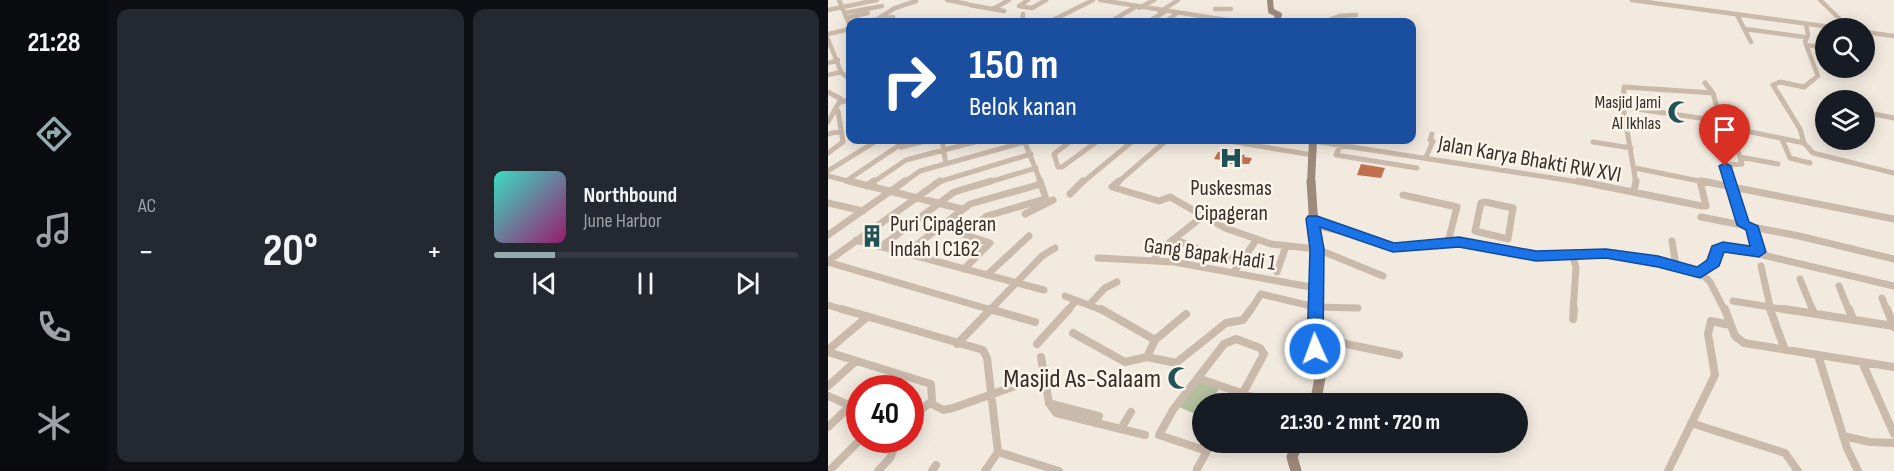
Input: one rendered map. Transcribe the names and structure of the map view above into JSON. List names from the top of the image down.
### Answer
{
  "streets": {
    "street": ["Jalan Karya Bhakti RW XVI", "Gang Bapak Hadi 1"]
  },
  "places": {
    "mosque": ["Masjid Jami Al Ikhlas", "Masjid As-Salaam"],
    "hospital": ["Puskesmas Cipageran"],
    "building": ["Puri Cipageran Indah I C162"]
  },
  "page": {
    "tabs": "21:28",
    "tile": "AC",
    "turn": ["150 m", "Belok kanan"],
    "song": ["Northbound", "June Harbor"],
    "heat": ["−", "20°", "+"],
    "limit": "40",
    "trip": "21:30 · 2 mnt · 720 m"
  }
}
